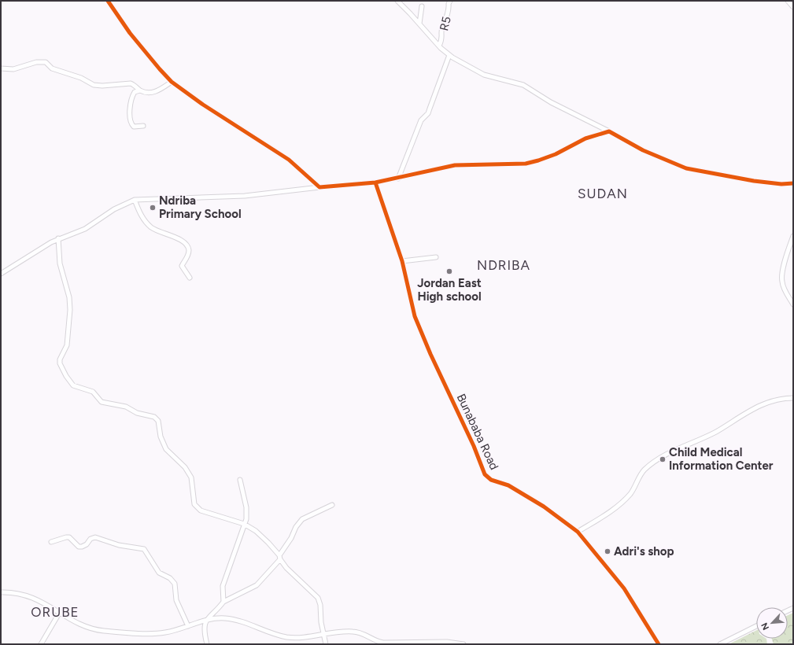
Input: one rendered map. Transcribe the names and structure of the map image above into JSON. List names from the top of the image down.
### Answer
{
  "streets": {
    "street": ["R5", "Bunababa Road"]
  },
  "districts": ["SUDAN", "NDRIBA", "ORUBE"],
  "places": [
    "Ndriba Primary School",
    "Jordan East High school",
    "Child Medical Information Center",
    "Adri's shop"
  ],
  "north": "bottom left"
}
